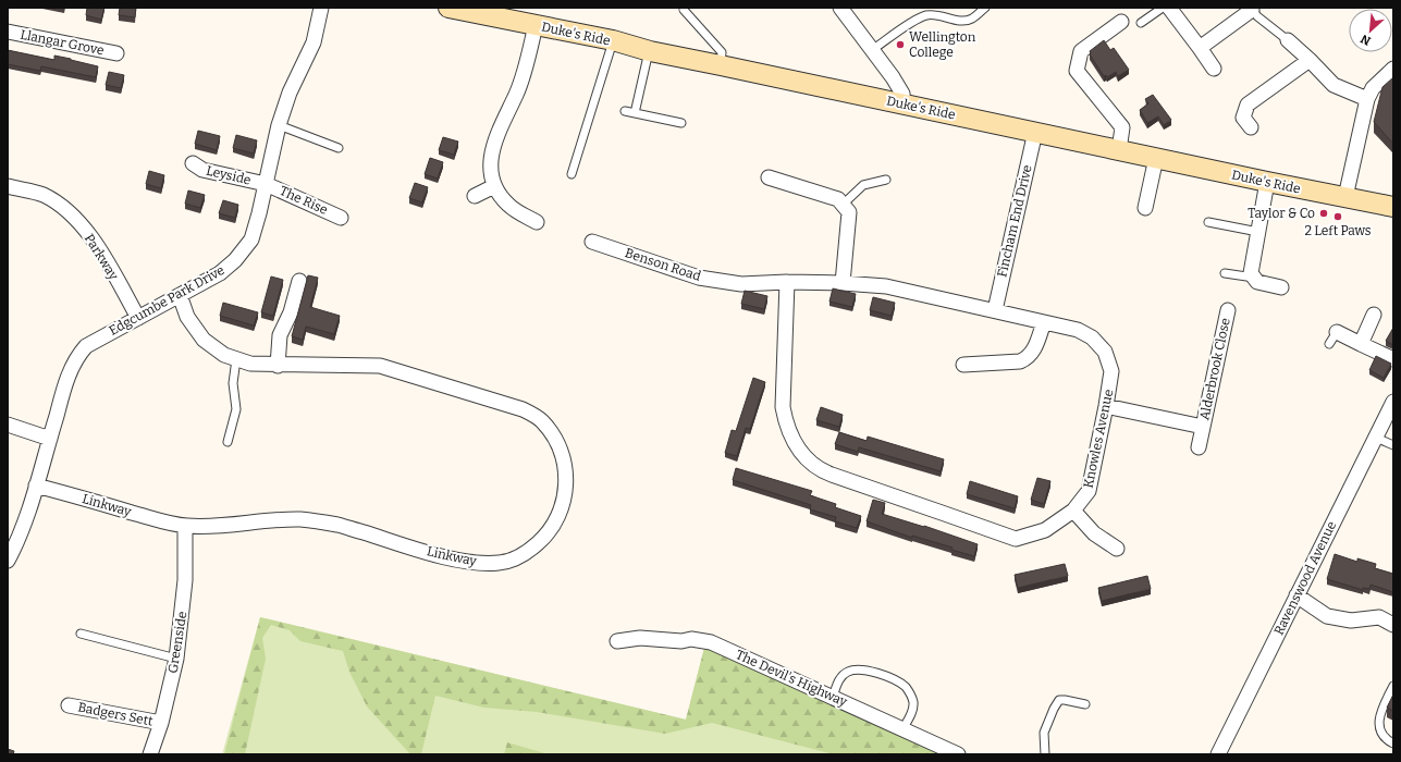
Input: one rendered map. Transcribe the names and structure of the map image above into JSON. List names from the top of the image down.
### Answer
{
  "streets": {
    "main road": ["Duke's Ride"],
    "street": [
      "Llangar Grove",
      "Leyside",
      "The Rise",
      "Fincham End Drive",
      "Parkway",
      "Benson Road",
      "Edgcumbe Park Drive",
      "Alderbrook Close",
      "Knowles Avenue",
      "Linkway",
      "Ravenswood Avenue",
      "Greenside",
      "The Devil's Highway",
      "Badgers Sett"
    ]
  },
  "crossings": [
    ["Duke's Ride", "Fincham End Drive"],
    ["Leyside", "The Rise"],
    ["Leyside", "Edgcumbe Park Drive"],
    ["The Rise", "Edgcumbe Park Drive"],
    ["Fincham End Drive", "Knowles Avenue"],
    ["Parkway", "Edgcumbe Park Drive"],
    ["Benson Road", "Knowles Avenue"],
    ["Edgcumbe Park Drive", "Linkway"],
    ["Alderbrook Close", "Knowles Avenue"],
    ["Linkway", "Greenside"],
    ["Greenside", "Badgers Sett"]
  ],
  "places": ["Wellington College", "Taylor & Co", "2 Left Paws"],
  "north": "bottom left"
}
